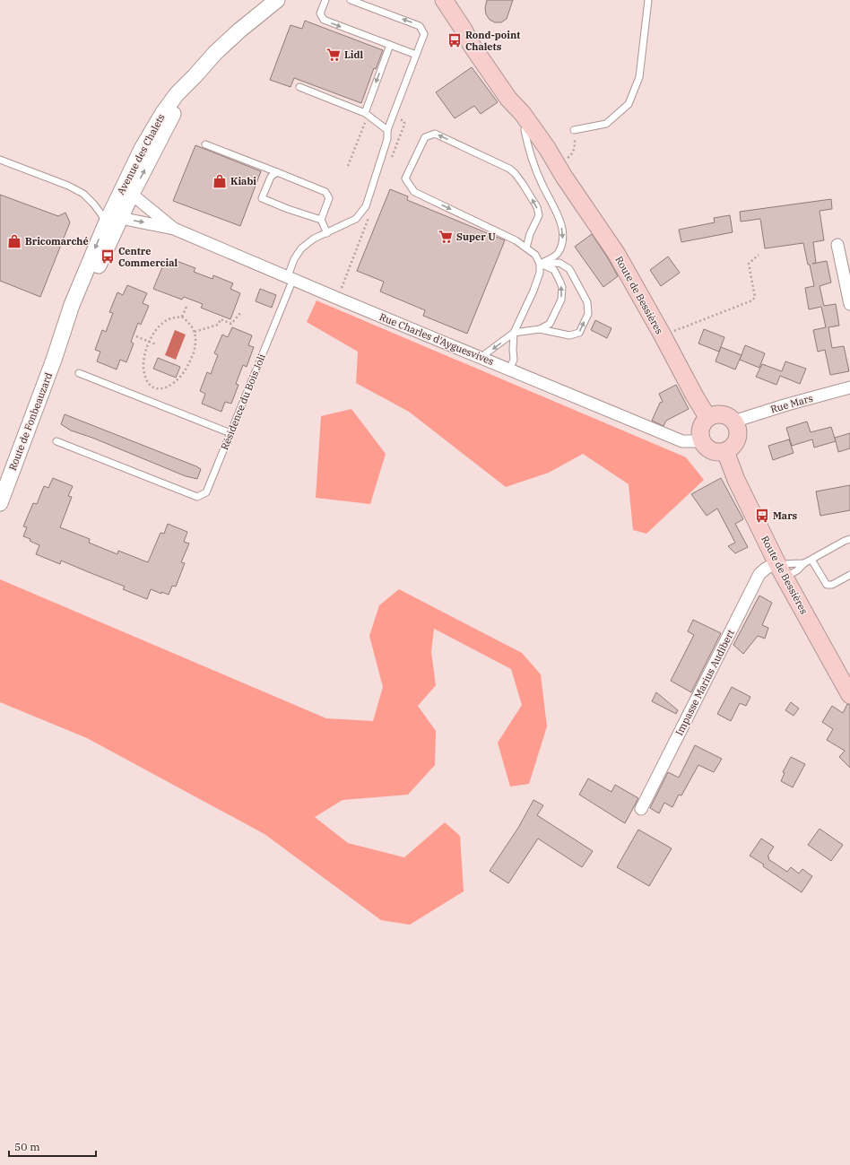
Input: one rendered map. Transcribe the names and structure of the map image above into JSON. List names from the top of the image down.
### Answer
{
  "streets": {
    "main road": ["Route de Bessières"],
    "street": [
      "Avenue des Chalets",
      "Rue Charles d'Ayguesvives",
      "Rue Mars",
      "Route de Fonbeauzard",
      "Impasse Marius Audibert"
    ],
    "lane": ["Résidence du Bois Joli"]
  },
  "crossings": [
    ["Avenue des Chalets", "Rue Charles d'Ayguesvives"],
    ["Avenue des Chalets", "Route de Fonbeauzard"],
    ["Route de Bessières", "Rue Charles d'Ayguesvives"],
    ["Route de Bessières", "Rue Mars"],
    ["Route de Bessières", "Impasse Marius Audibert"],
    ["Rue Charles d'Ayguesvives", "Résidence du Bois Joli"],
    ["Rue Charles d'Ayguesvives", "Rue Mars"],
    ["Rue Charles d'Ayguesvives", "Route de Fonbeauzard"]
  ],
  "places": {
    "bus stop": ["Rond-point Chalets", "Centre Commercial", "Mars"],
    "supermarket": ["Lidl", "Super U"],
    "shop": ["Kiabi", "Bricomarché"]
  },
  "scale_bar": "50 m"
}
